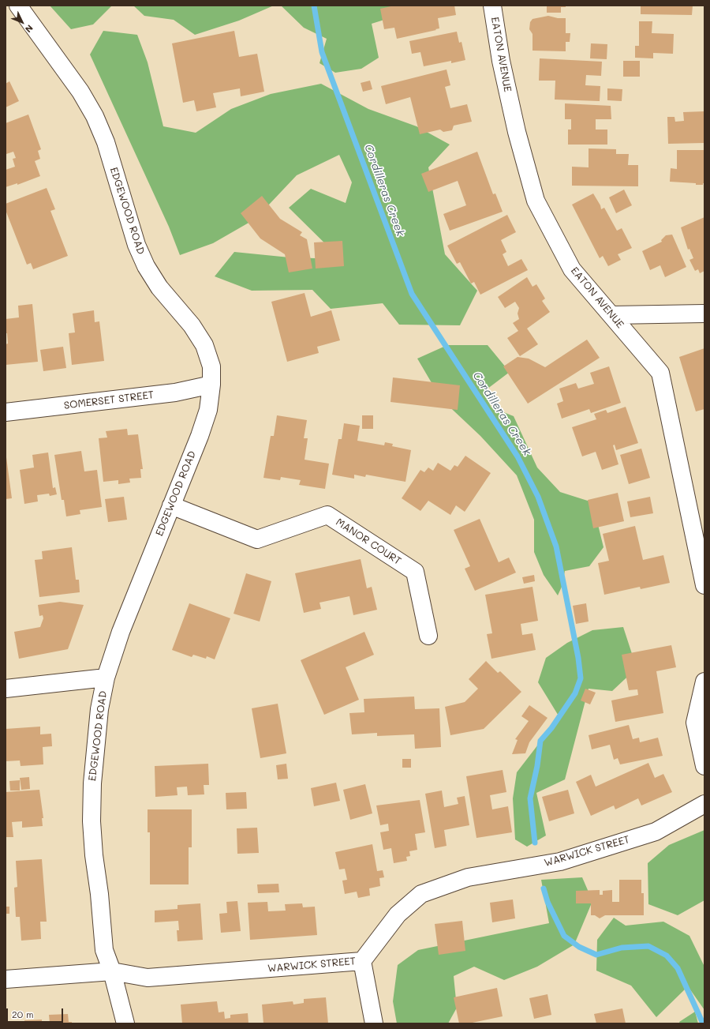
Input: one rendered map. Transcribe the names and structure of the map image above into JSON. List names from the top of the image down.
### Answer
{
  "streets": {
    "street": [
      "EATON AVENUE",
      "EDGEWOOD ROAD",
      "SOMERSET STREET",
      "MANOR COURT",
      "WARWICK STREET"
    ]
  },
  "crossings": [
    ["EDGEWOOD ROAD", "SOMERSET STREET"],
    ["EDGEWOOD ROAD", "MANOR COURT"],
    ["EDGEWOOD ROAD", "WARWICK STREET"]
  ],
  "water": ["Cordilleras Creek"],
  "scale_bar": "20 m",
  "north": "bottom right"
}
